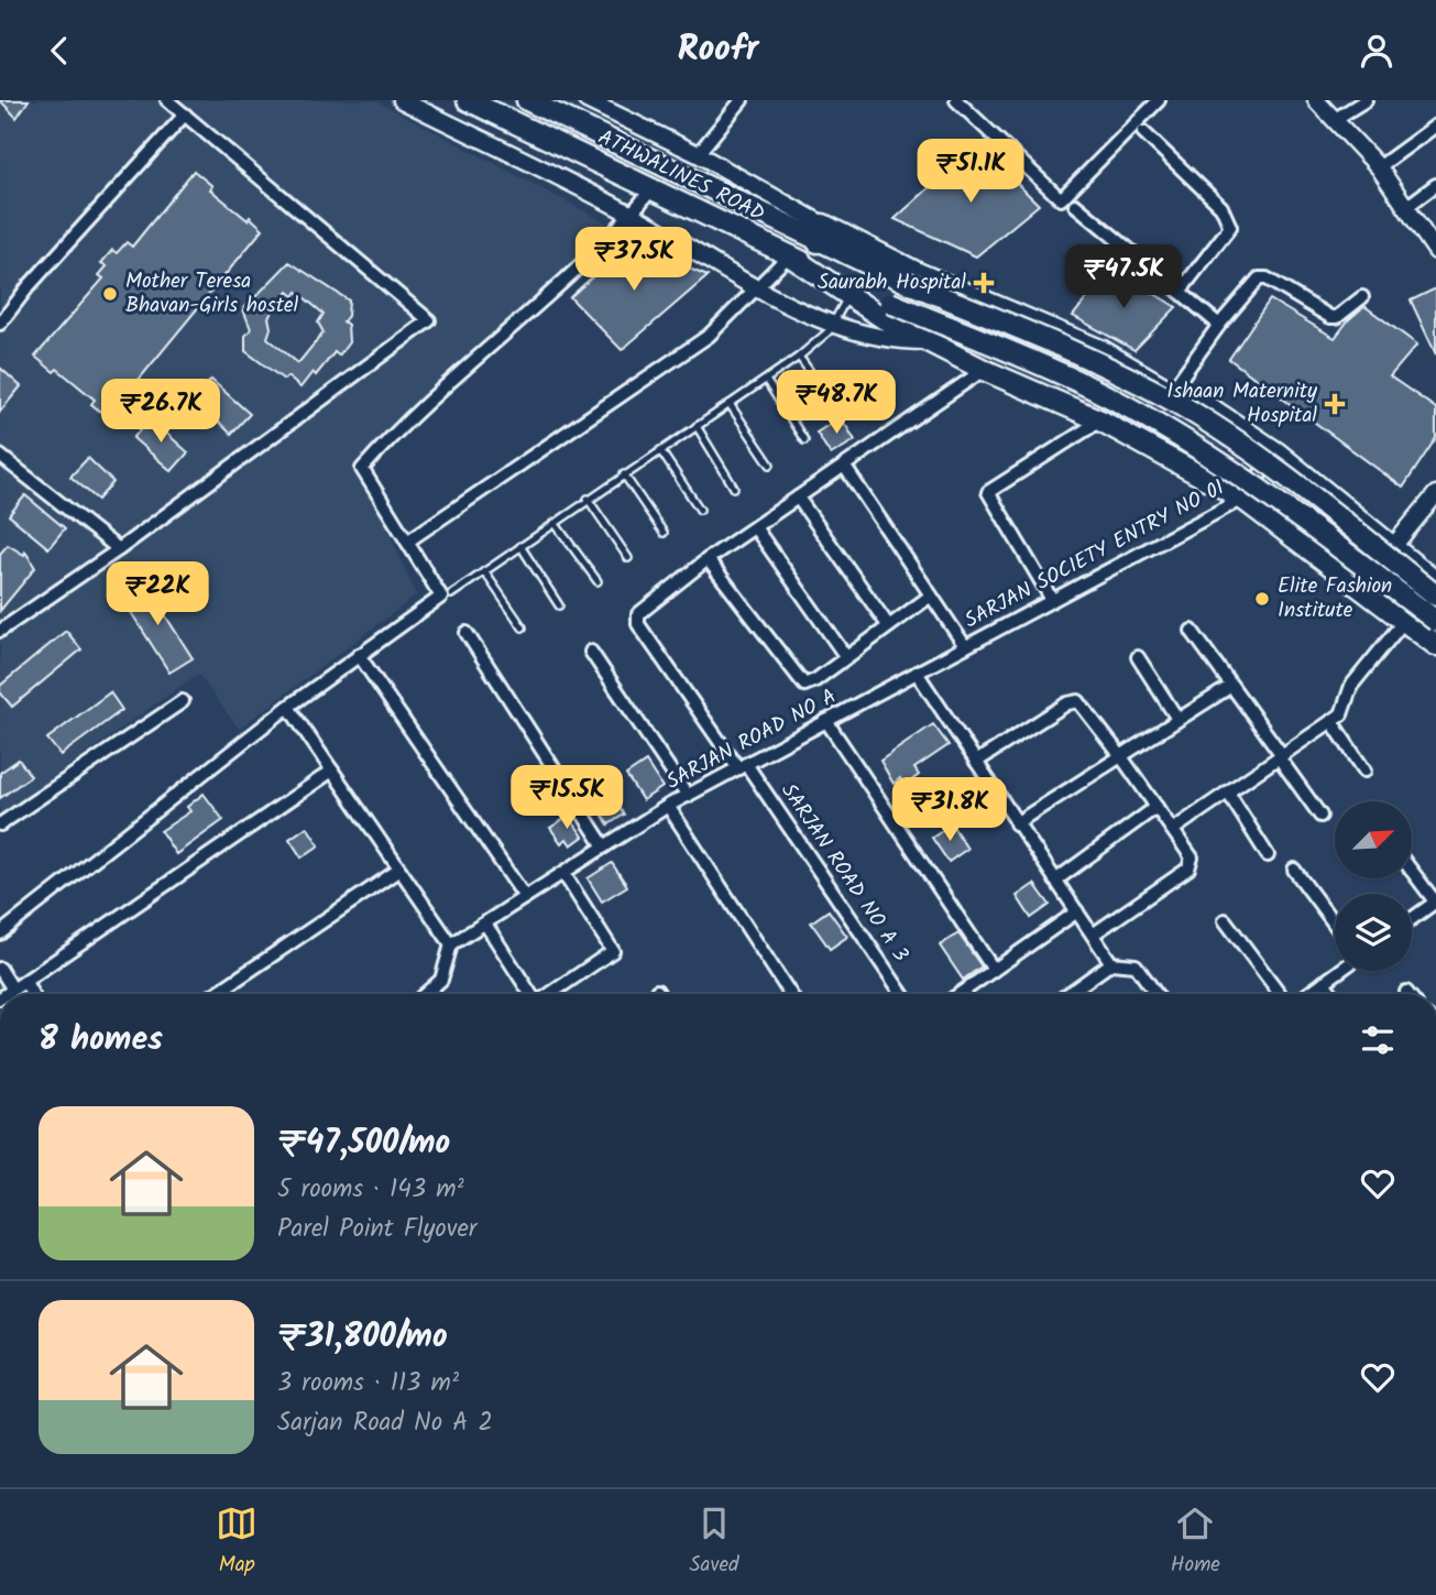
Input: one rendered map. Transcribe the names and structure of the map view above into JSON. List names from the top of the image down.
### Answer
{
  "streets": {
    "main road": ["ATHWALINES ROAD"],
    "street": ["SARJAN SOCIETY ENTRY NO 01", "SARJAN ROAD NO A", "SARJAN ROAD NO A 3"]
  },
  "crossings": [
    ["SARJAN SOCIETY ENTRY NO 01", "SARJAN ROAD NO A"],
    ["SARJAN ROAD NO A", "SARJAN ROAD NO A 3"]
  ],
  "places": {
    "health": ["Saurabh Hospital", "Ishaan Maternity Hospital"],
    "other": ["Mother Teresa Bhavan-Girls hostel", "Elite Fashion Institute"]
  },
  "north": "top right",
  "page": {
    "header": "Roofr",
    "price": [
      "₹51.1K",
      "₹37.5K",
      "₹47.5K",
      "₹48.7K",
      "₹26.7K",
      "₹22K",
      "₹15.5K",
      "₹31.8K"
    ],
    "heading": "8 homes",
    "list": [
      {
        "name": "₹47,500/mo",
        "note": "5 rooms · 143 m² · Parel Point Flyover"
      },
      {
        "name": "₹31,800/mo",
        "note": "3 rooms · 113 m² · Sarjan Road No A 2"
      }
    ],
    "tabs": ["Map", "Saved", "Home"]
  }
}
